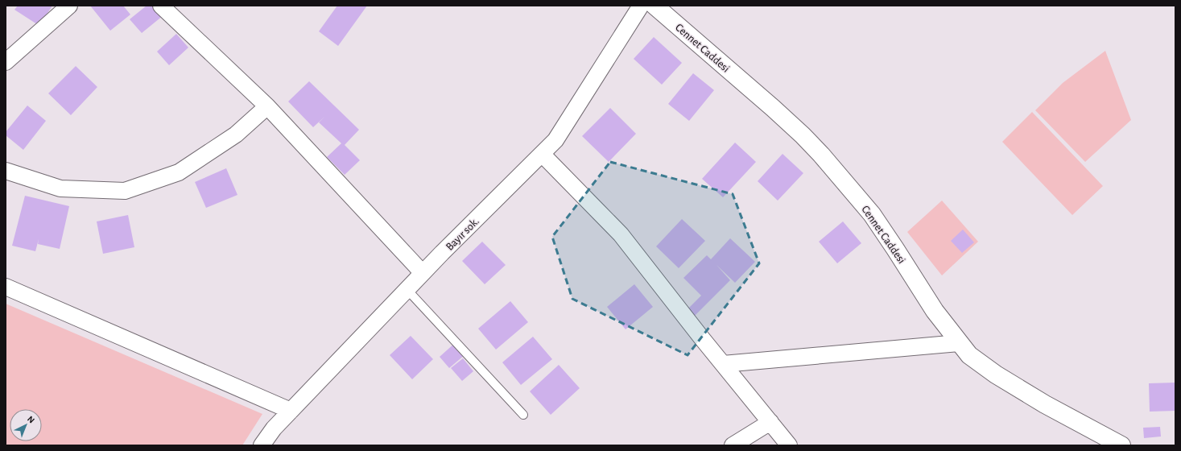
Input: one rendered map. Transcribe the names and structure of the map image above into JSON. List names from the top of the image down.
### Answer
{
  "streets": {
    "street": ["Cennet Caddesi", "Bayır sok."]
  },
  "north": "top right"
}
